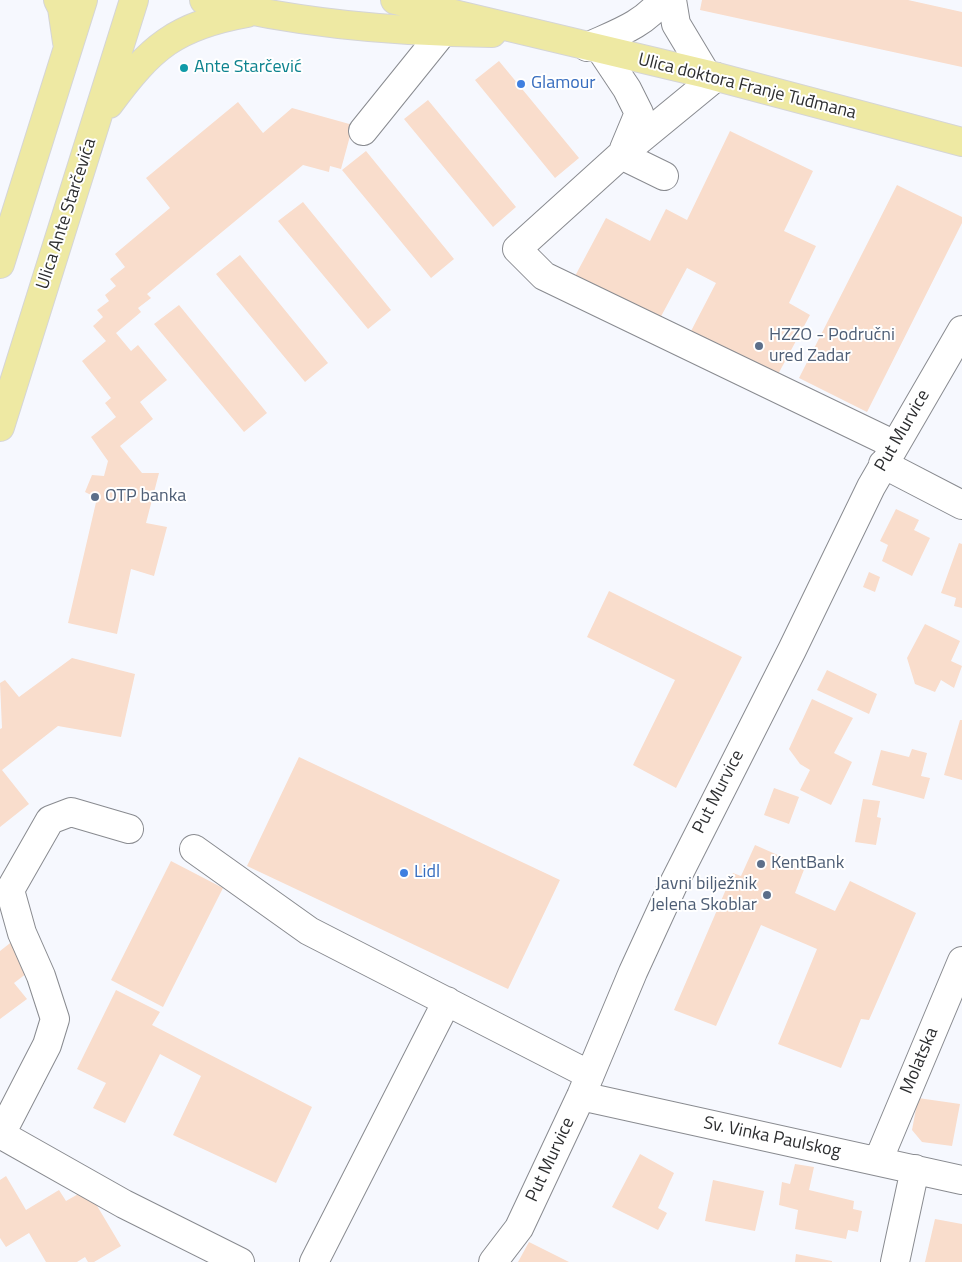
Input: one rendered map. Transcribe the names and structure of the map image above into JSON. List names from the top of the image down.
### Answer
{
  "streets": {
    "main road": ["Ulica doktora Franje Tuđmana", "Ulica Ante Starčevića"],
    "street": ["Put Murvice", "Molatska", "Sv. Vinka Paulskog"]
  },
  "crossings": [
    ["Put Murvice", "Sv. Vinka Paulskog"],
    ["Molatska", "Sv. Vinka Paulskog"]
  ],
  "places": [
    "Ante Starčević",
    "Glamour",
    "HZZO - Područni ured Zadar",
    "OTP banka",
    "KentBank",
    "Lidl",
    "Javni bilježnik Jelena Skoblar"
  ]
}
